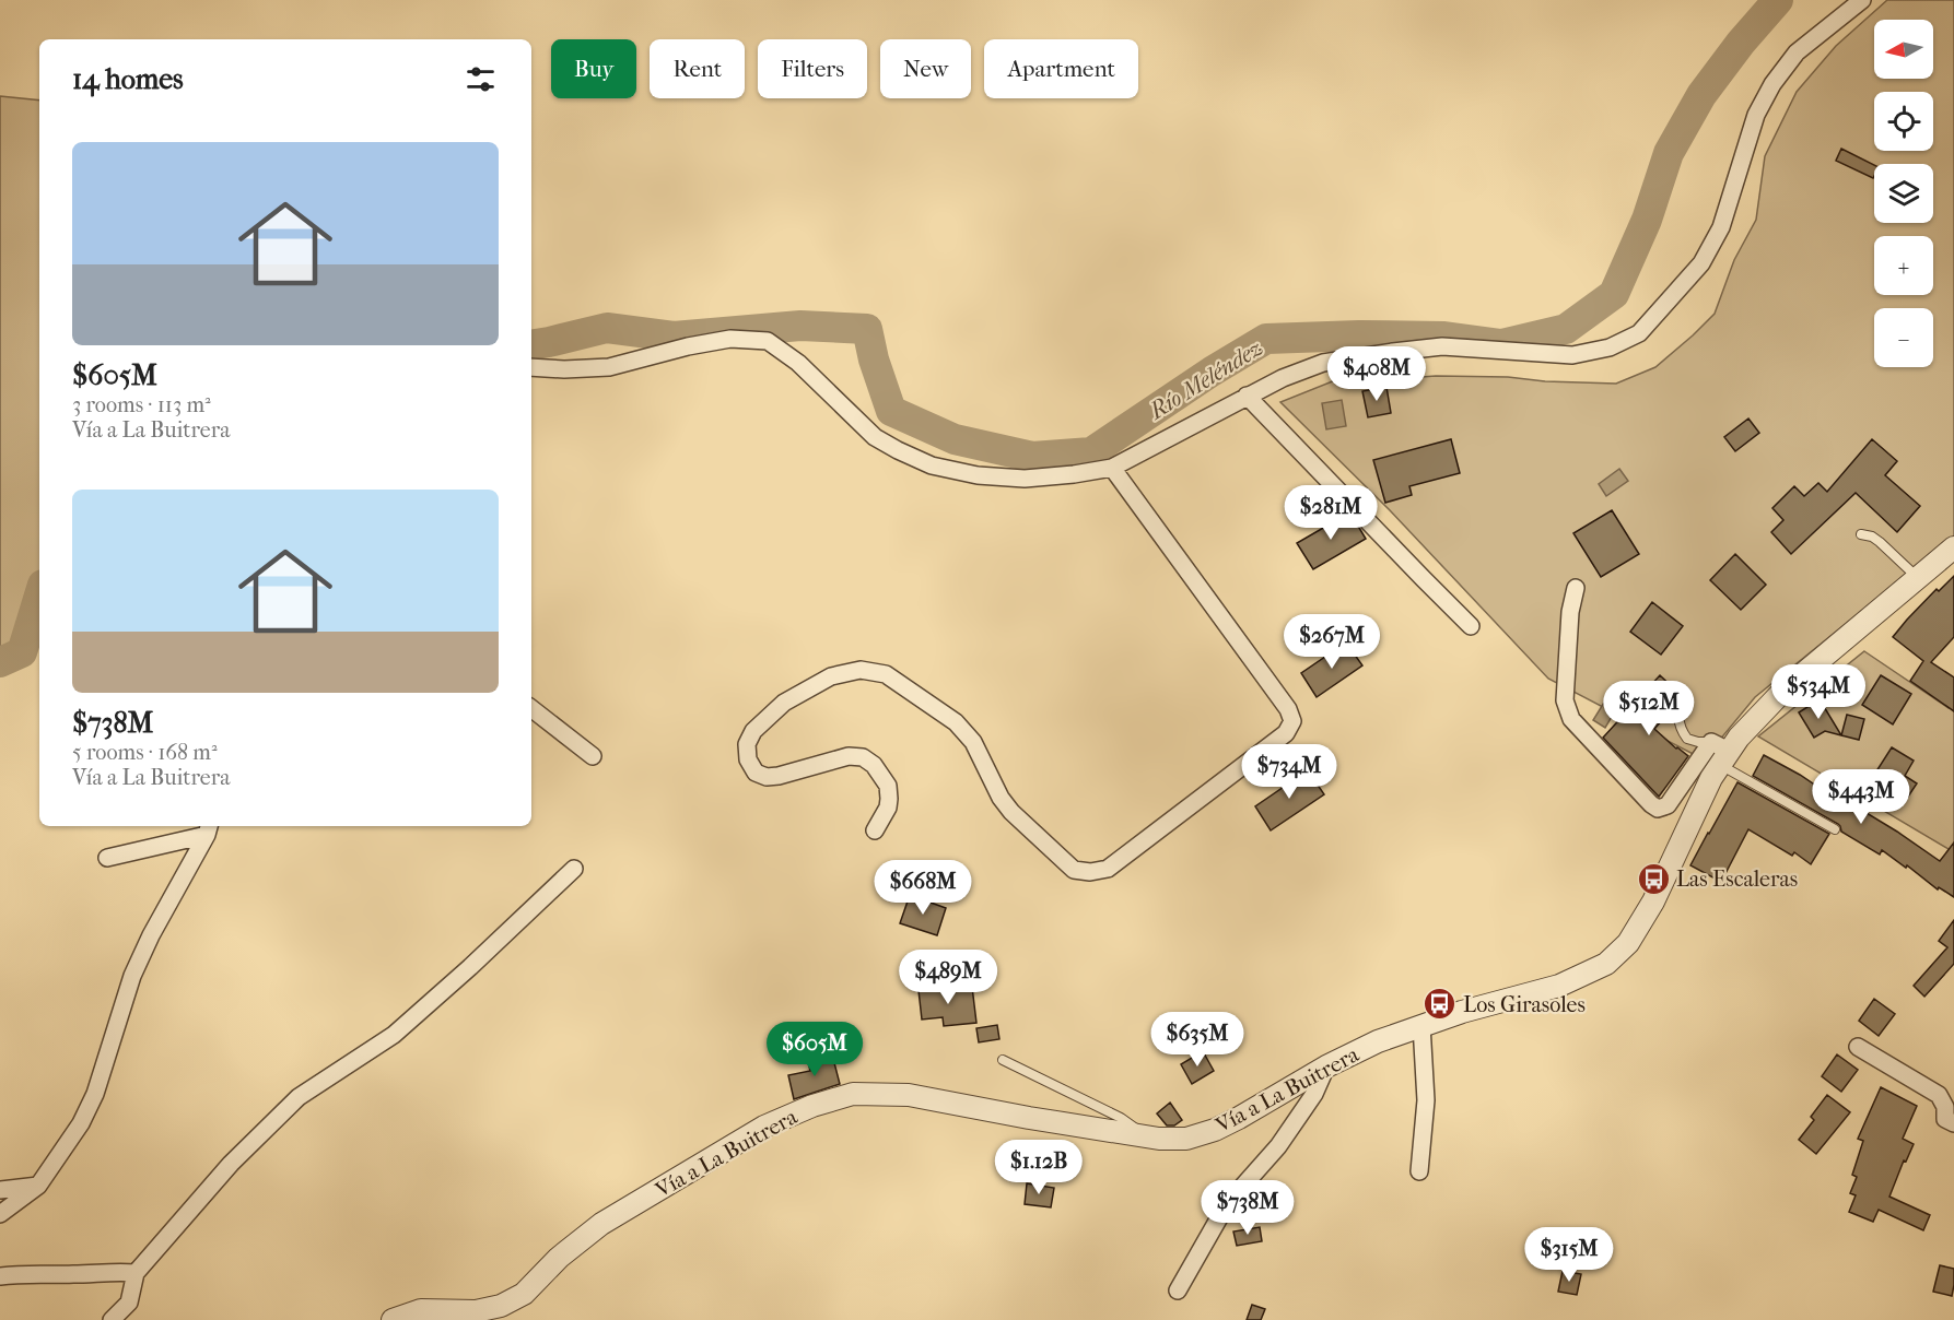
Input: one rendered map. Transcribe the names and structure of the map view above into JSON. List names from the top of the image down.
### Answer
{
  "streets": {
    "street": ["Vía a La Buitrera"]
  },
  "water": ["Río Meléndez"],
  "places": {
    "bus stop": ["Las Escaleras", "Los Girasoles"]
  },
  "north": "left",
  "page": {
    "map_buttons": ["+", "−"],
    "chip": [
      "Buy",
      "Rent",
      "Filters",
      "New",
      "Apartment"
    ],
    "heading": "14 homes",
    "list": [
      {
        "name": "$605M",
        "note": "3 rooms · 113 m² · Vía a La Buitrera"
      },
      {
        "name": "$738M",
        "note": "5 rooms · 168 m² · Vía a La Buitrera"
      }
    ],
    "price": [
      "$408M",
      "$281M",
      "$267M",
      "$534M",
      "$512M",
      "$734M",
      "$443M",
      "$668M",
      "$489M",
      "$635M",
      "$605M",
      "$1.12B",
      "$738M",
      "$315M"
    ]
  }
}
